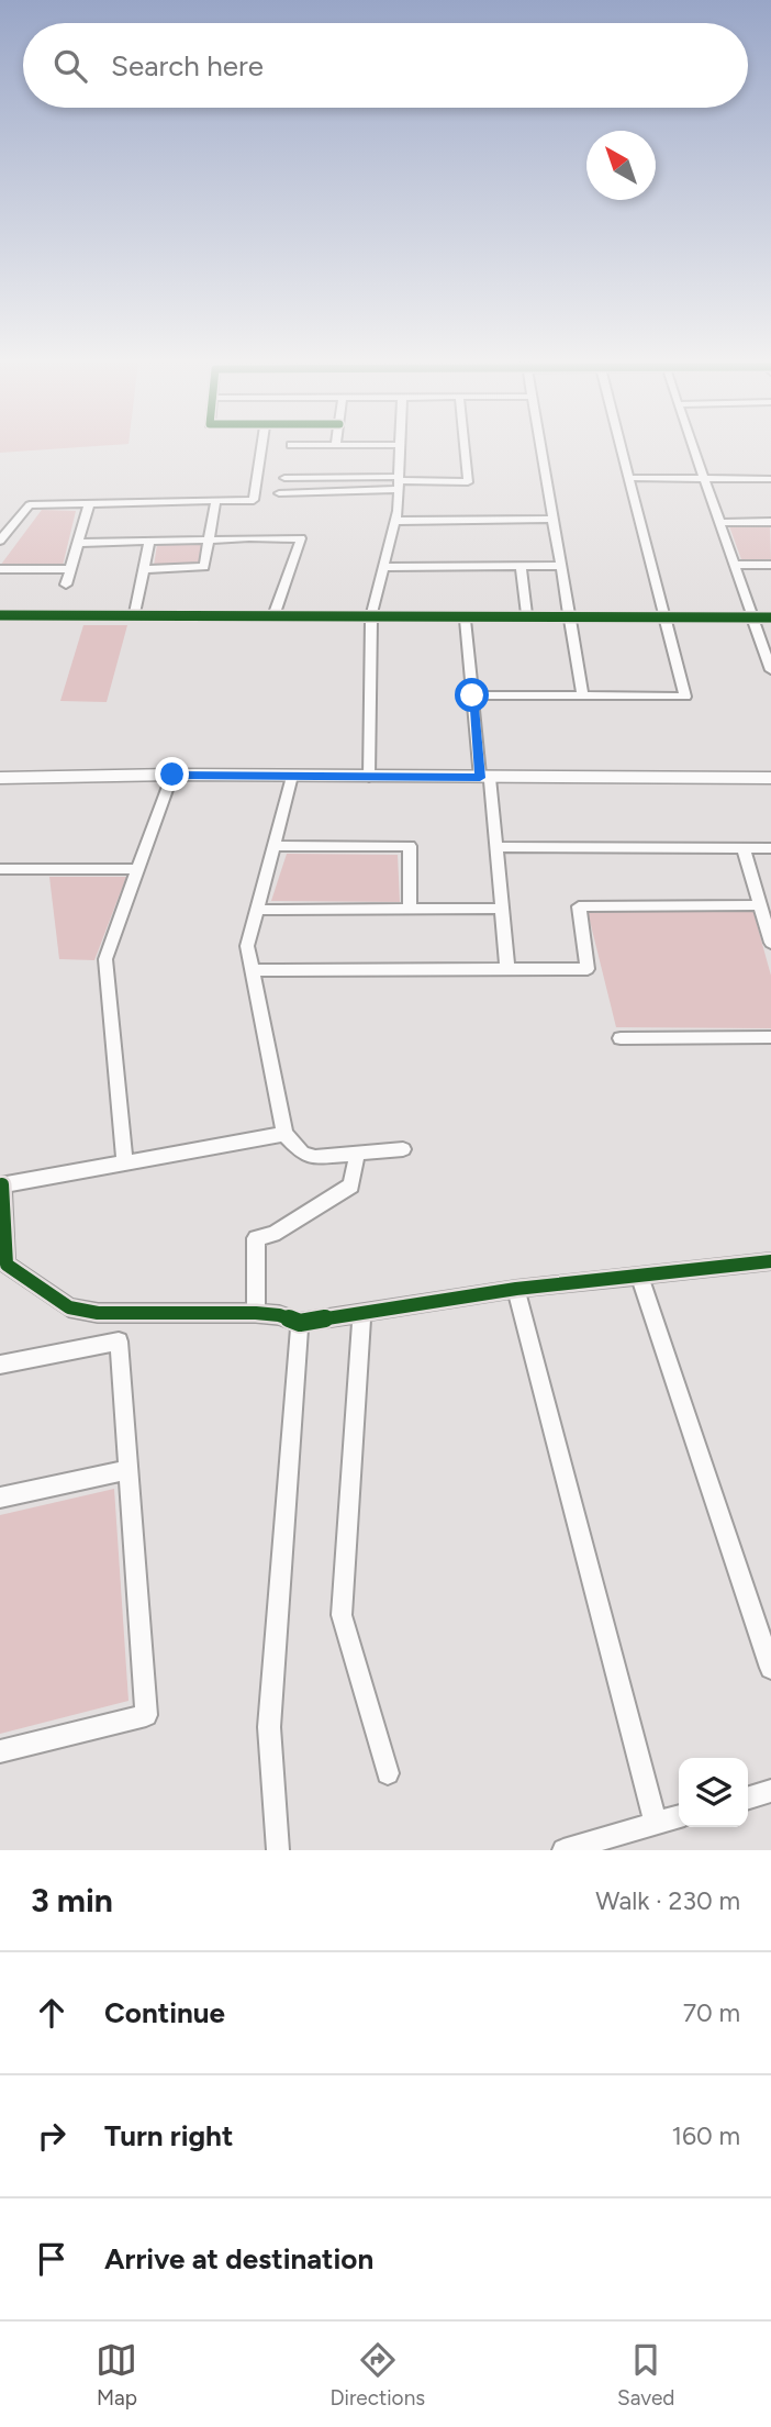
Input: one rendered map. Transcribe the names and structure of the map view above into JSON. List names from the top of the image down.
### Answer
{
  "north": "top left",
  "page": {
    "search": "Search here",
    "heading": ["3 min", "Walk · 230 m"],
    "list": [
      ["Continue", "70 m"],
      ["Turn right", "160 m"],
      "Arrive at destination"
    ],
    "nav": ["Map", "Directions", "Saved"]
  }
}
